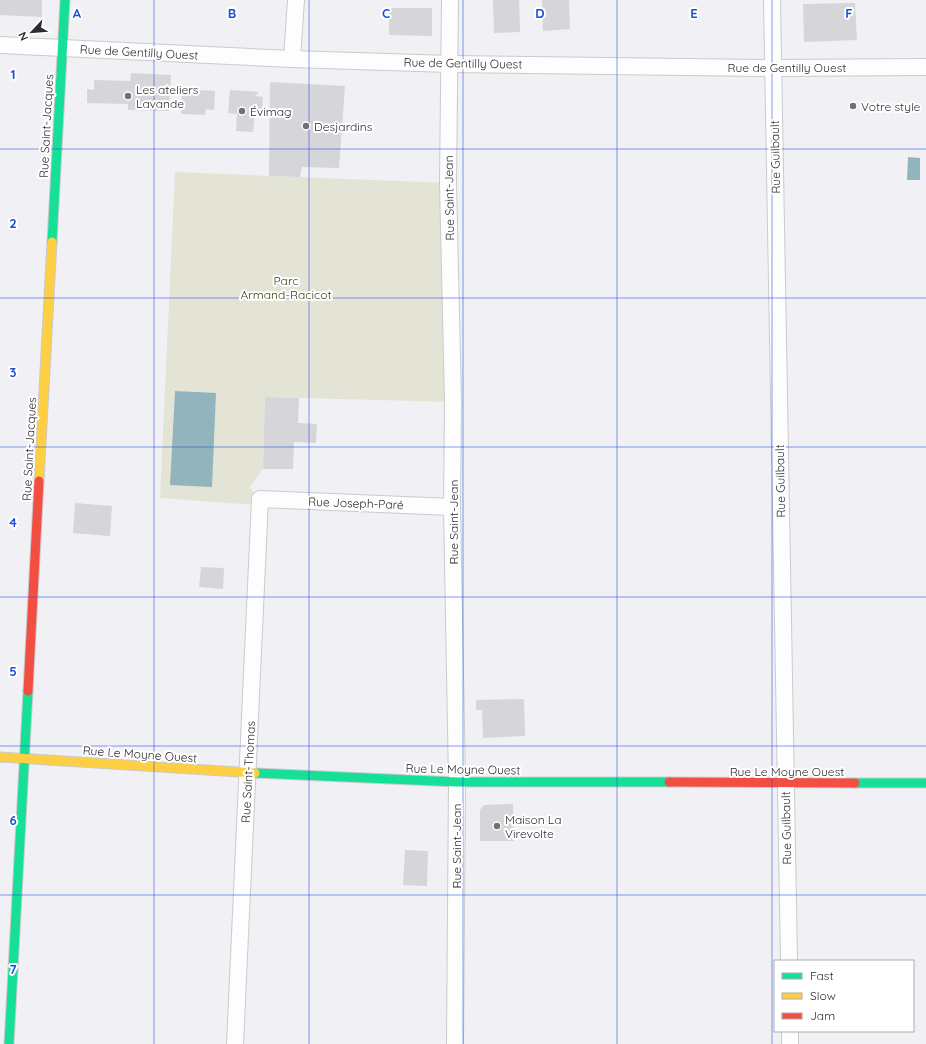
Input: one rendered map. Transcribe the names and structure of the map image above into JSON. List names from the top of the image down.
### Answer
{
  "streets": {
    "street": [
      "Rue de Gentilly Ouest",
      "Rue Saint-Jacques",
      "Rue Guilbault",
      "Rue Saint-Jean",
      "Rue Joseph-Paré",
      "Rue Le Moyne Ouest",
      "Rue Saint-Thomas"
    ]
  },
  "crossings": [
    ["Rue de Gentilly Ouest", "Rue Saint-Jacques"],
    ["Rue de Gentilly Ouest", "Rue Guilbault"],
    ["Rue de Gentilly Ouest", "Rue Saint-Jean"],
    ["Rue Saint-Jacques", "Rue Le Moyne Ouest"],
    ["Rue Guilbault", "Rue Le Moyne Ouest"],
    ["Rue Saint-Jean", "Rue Joseph-Paré"],
    ["Rue Saint-Jean", "Rue Le Moyne Ouest"],
    ["Rue Joseph-Paré", "Rue Saint-Thomas"],
    ["Rue Le Moyne Ouest", "Rue Saint-Thomas"]
  ],
  "parks": ["Parc Armand-Racicot"],
  "places": [
    "Les ateliers Lavande",
    "Votre style",
    "Évimag",
    "Desjardins",
    "Maison La Virevolte"
  ],
  "legend": ["Fast", "Slow", "Jam"],
  "north": "bottom left",
  "grid": {
    "columns": [
      "A",
      "B",
      "C",
      "D",
      "E",
      "F"
    ],
    "rows": [
      "1",
      "2",
      "3",
      "4",
      "5",
      "6",
      "7"
    ]
  }
}
